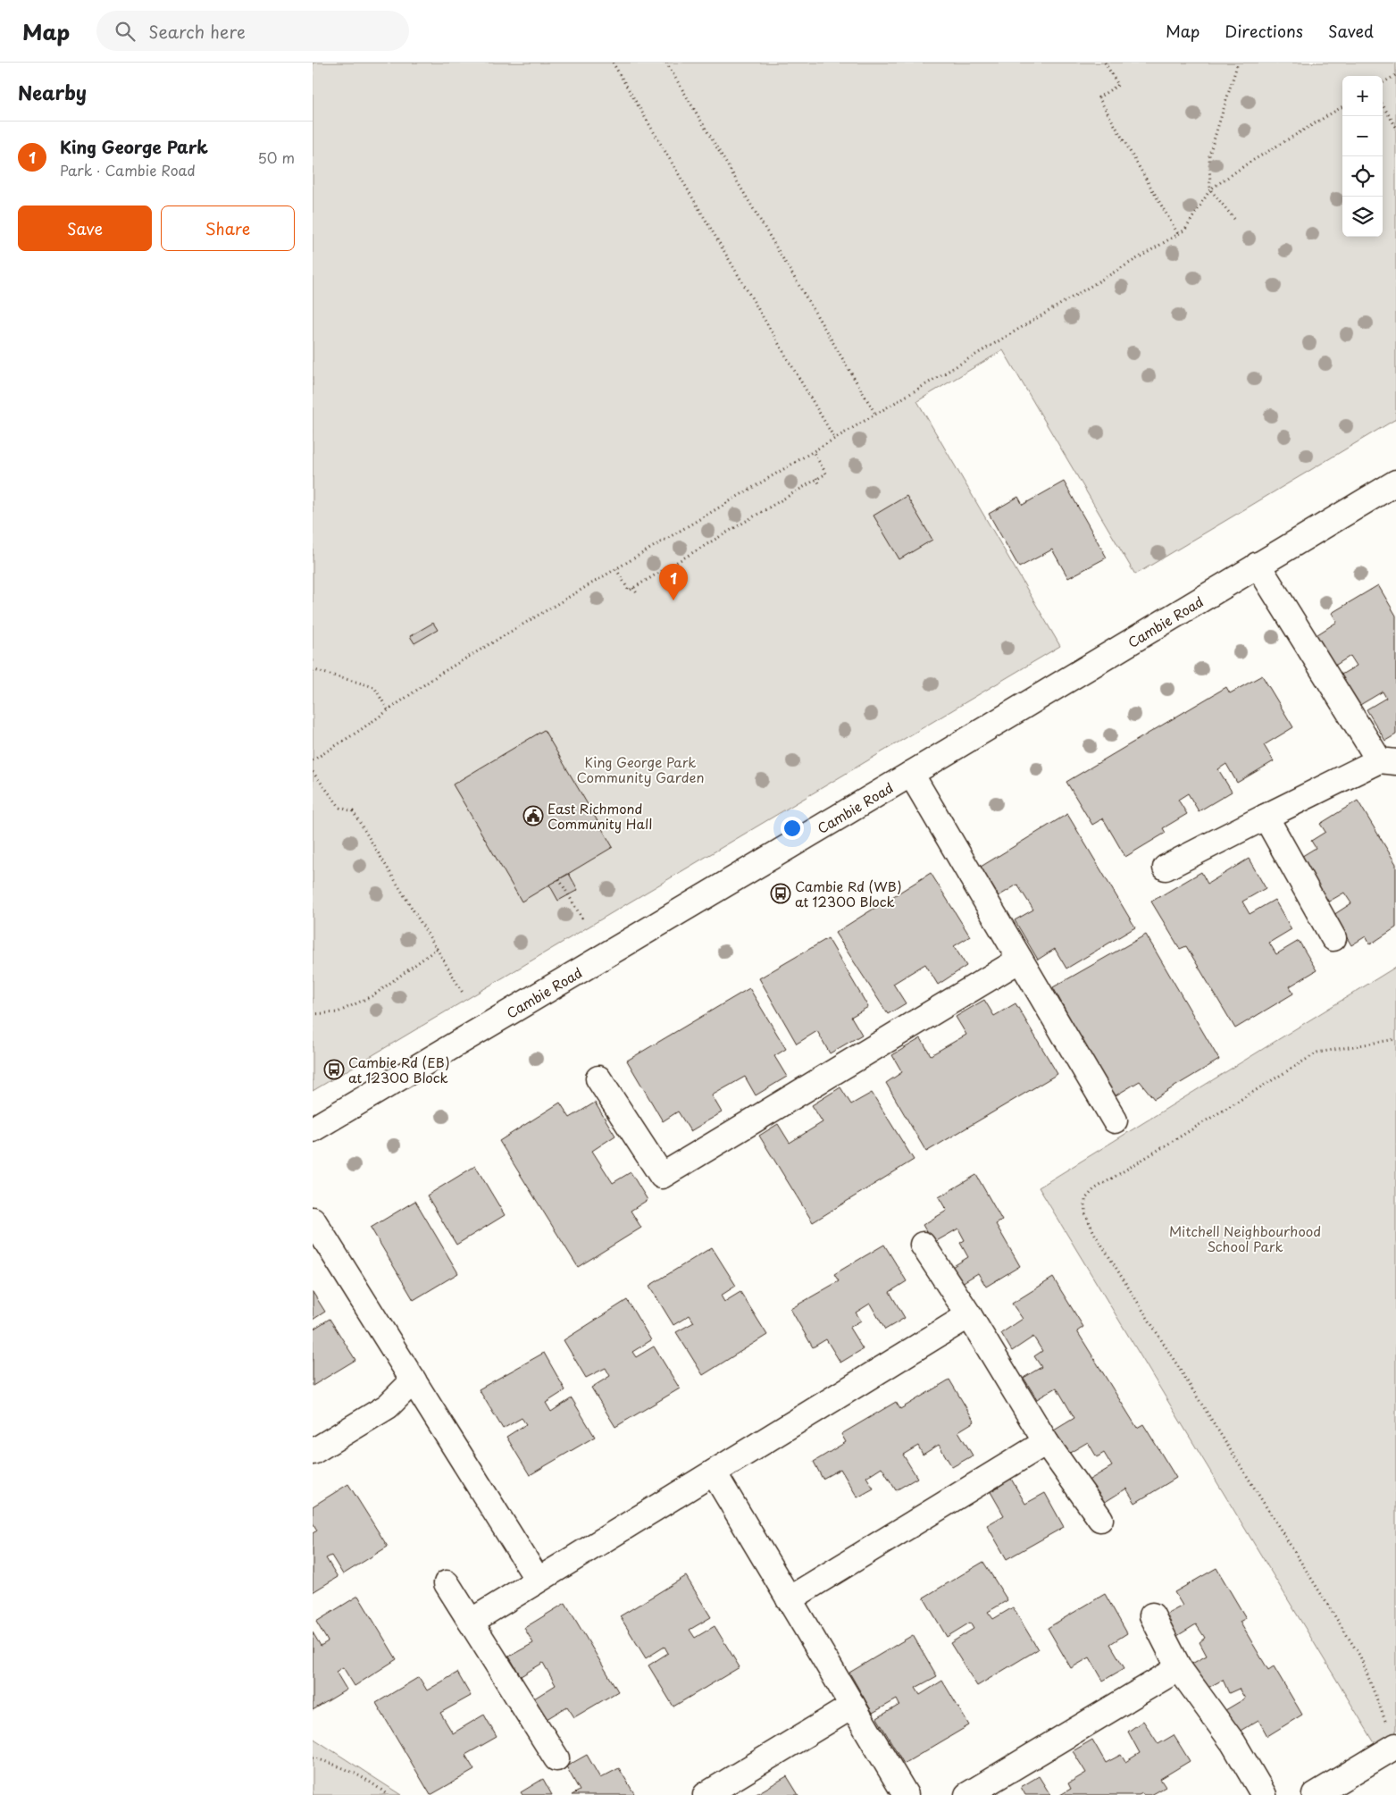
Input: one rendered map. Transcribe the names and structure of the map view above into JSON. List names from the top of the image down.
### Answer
{
  "streets": {
    "main road": ["Cambie Road"]
  },
  "parks": ["King George Park Community Garden", "Mitchell Neighbourhood School Park"],
  "places": {
    "public building": ["East Richmond Community Hall"],
    "bus stop": ["Cambie Rd (WB) at 12300 Block", "Cambie Rd (EB) at 12300 Block"]
  },
  "page": {
    "header": "Map",
    "search": "Search here",
    "nav": ["Map", "Directions", "Saved"],
    "heading": "Nearby",
    "map_buttons": ["+", "−"],
    "list": [
      {
        "mark": "1",
        "name": "King George Park",
        "note": "Park · Cambie Road",
        "value": "50 m"
      }
    ],
    "buttons": ["Save", "Share"],
    "pins": "1"
  }
}
